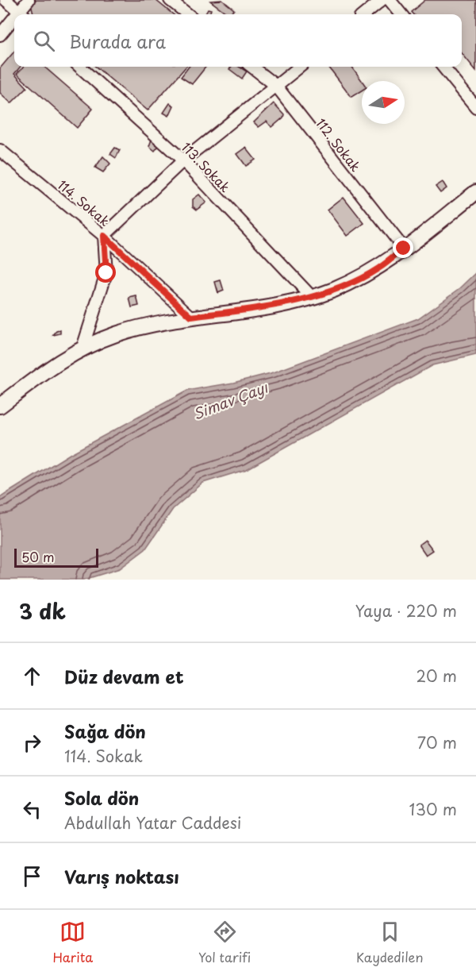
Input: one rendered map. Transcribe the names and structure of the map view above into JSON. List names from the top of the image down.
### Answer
{
  "streets": {
    "street": ["112. Sokak", "113. Sokak", "114. Sokak"]
  },
  "water": ["Simav Çayı"],
  "scale_bar": "50 m",
  "north": "right",
  "page": {
    "search": "Burada ara",
    "scale": "50 m",
    "heading": ["3 dk", "Yaya · 220 m"],
    "list": [
      ["Düz devam et", "20 m"],
      ["Sağa dön", "114. Sokak", "70 m"],
      ["Sola dön", "Abdullah Yatar Caddesi", "130 m"],
      "Varış noktası"
    ],
    "nav": ["Harita", "Yol tarifi", "Kaydedilen"]
  }
}
